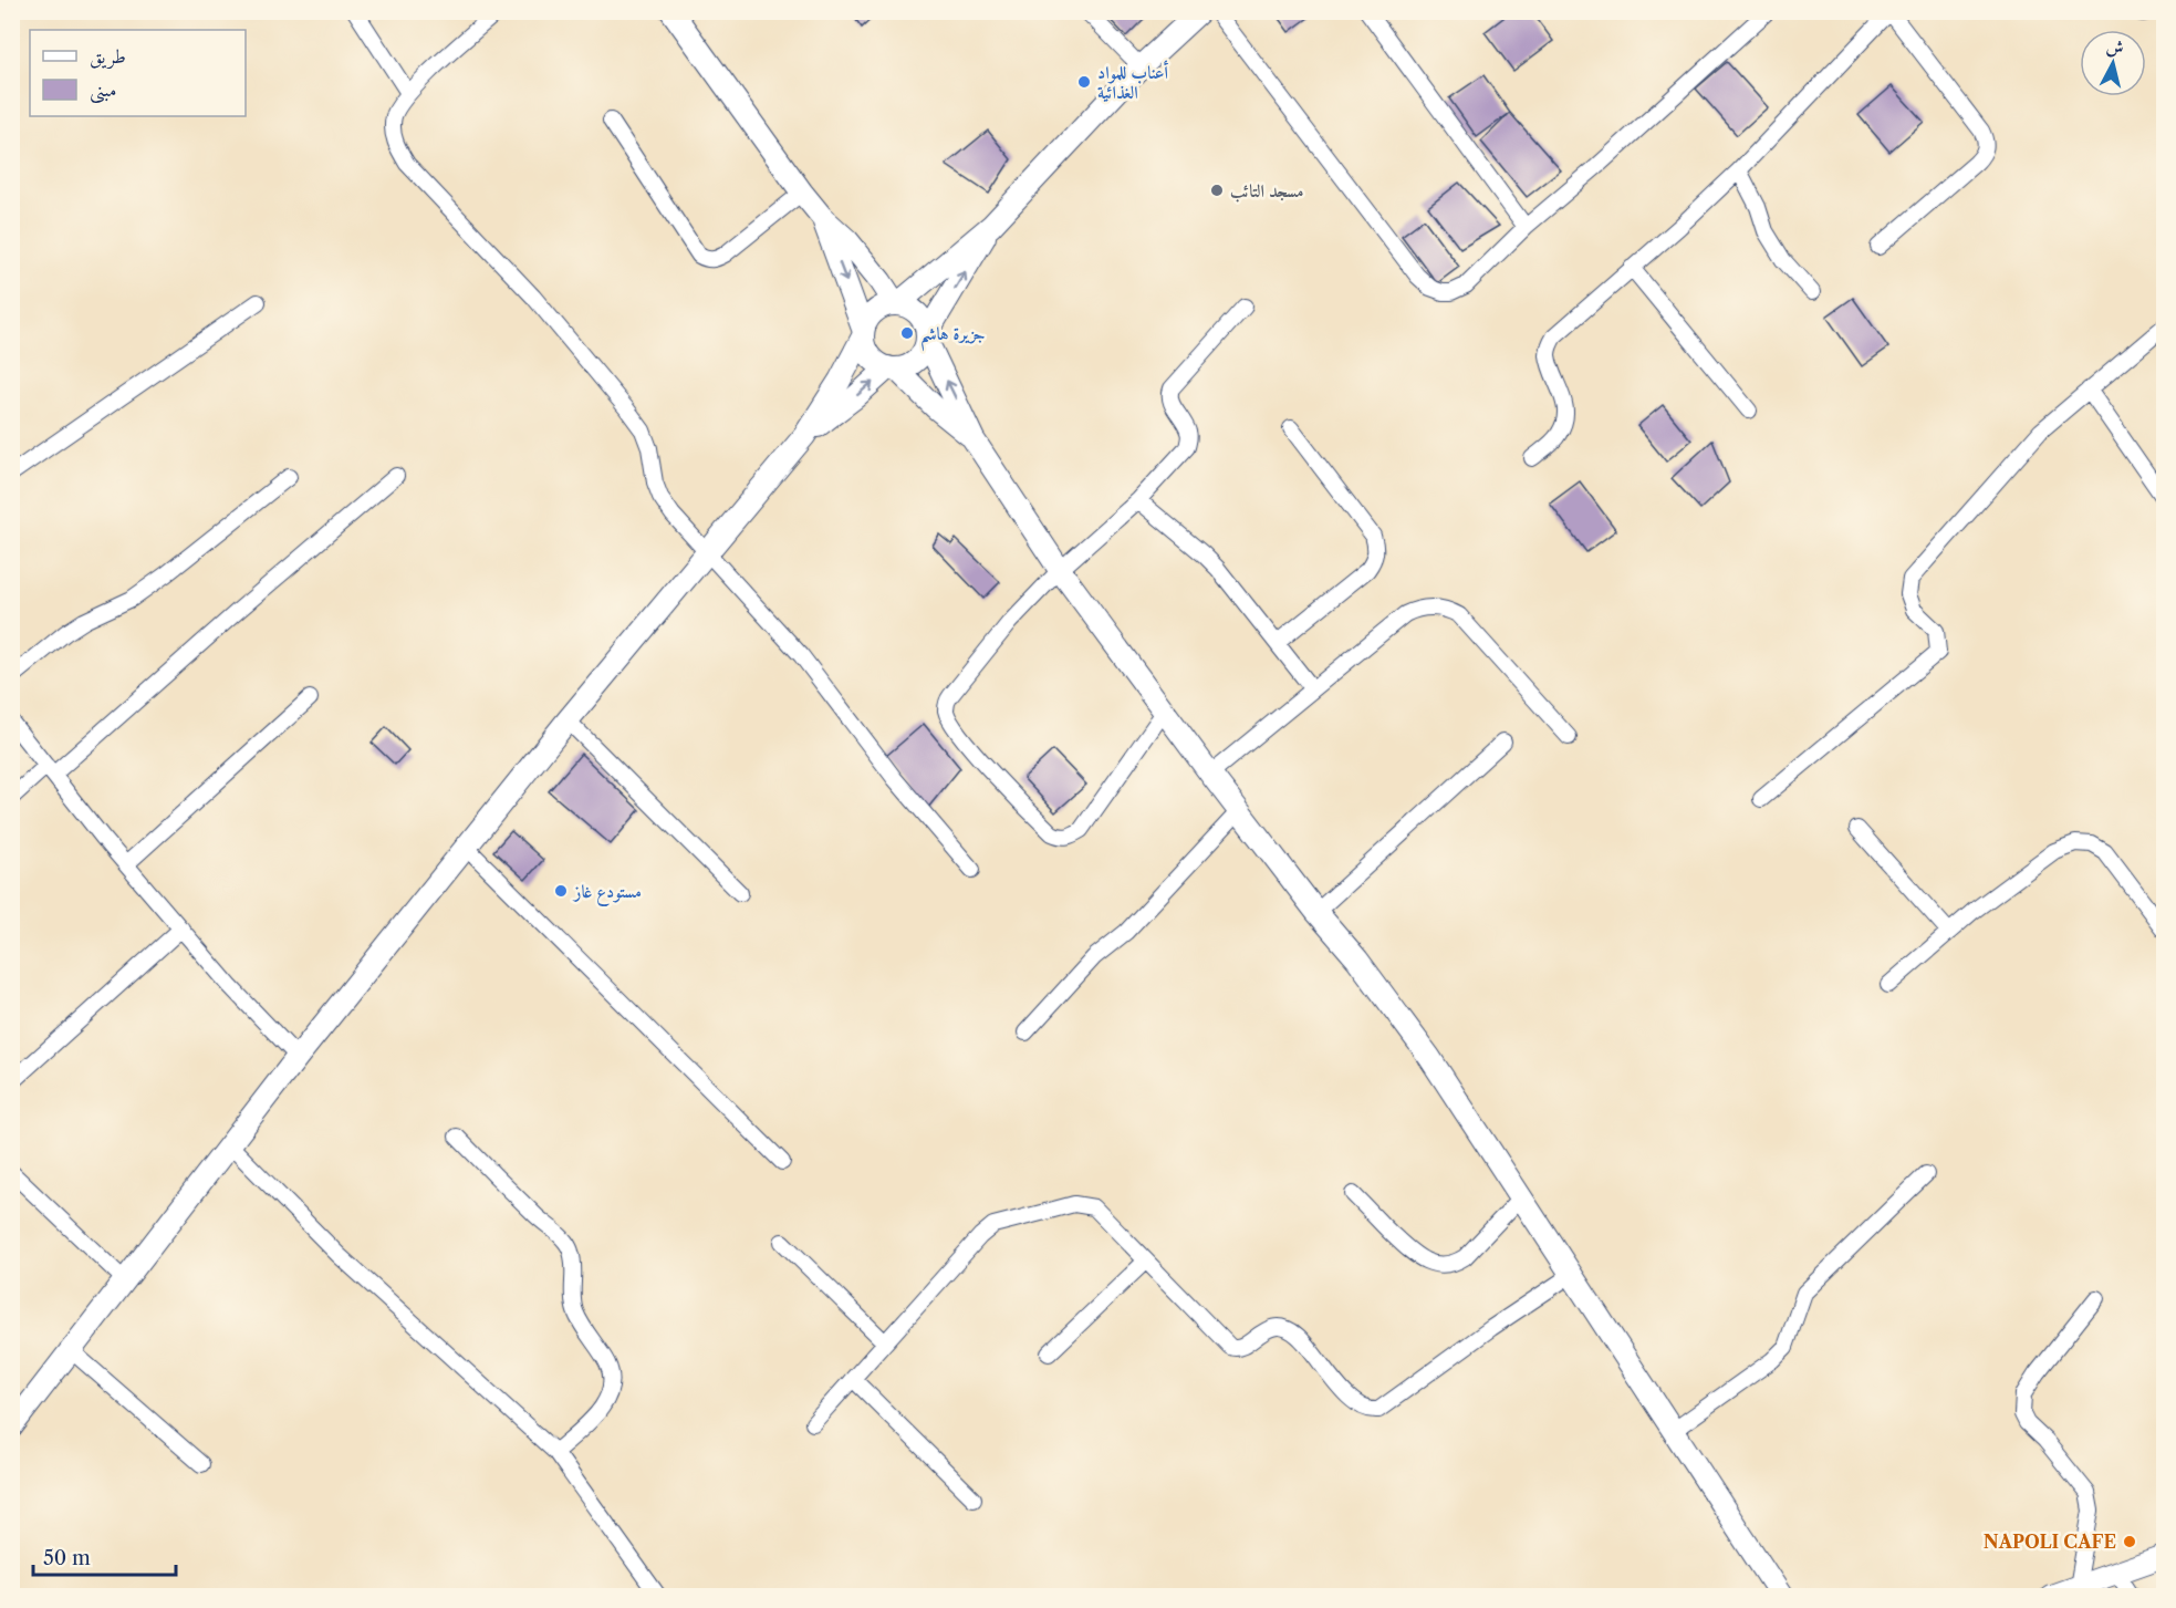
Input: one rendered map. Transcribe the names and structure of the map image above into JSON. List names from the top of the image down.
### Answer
{
  "places": [
    "أعناب للمواد الغذائية",
    "مسجد التائب",
    "جزيرة هاشم",
    "مستودع غاز",
    "NAPOLI CAFE"
  ],
  "legend": ["طريق", "مبنى"],
  "scale_bar": "50 m",
  "north": "top"
}
